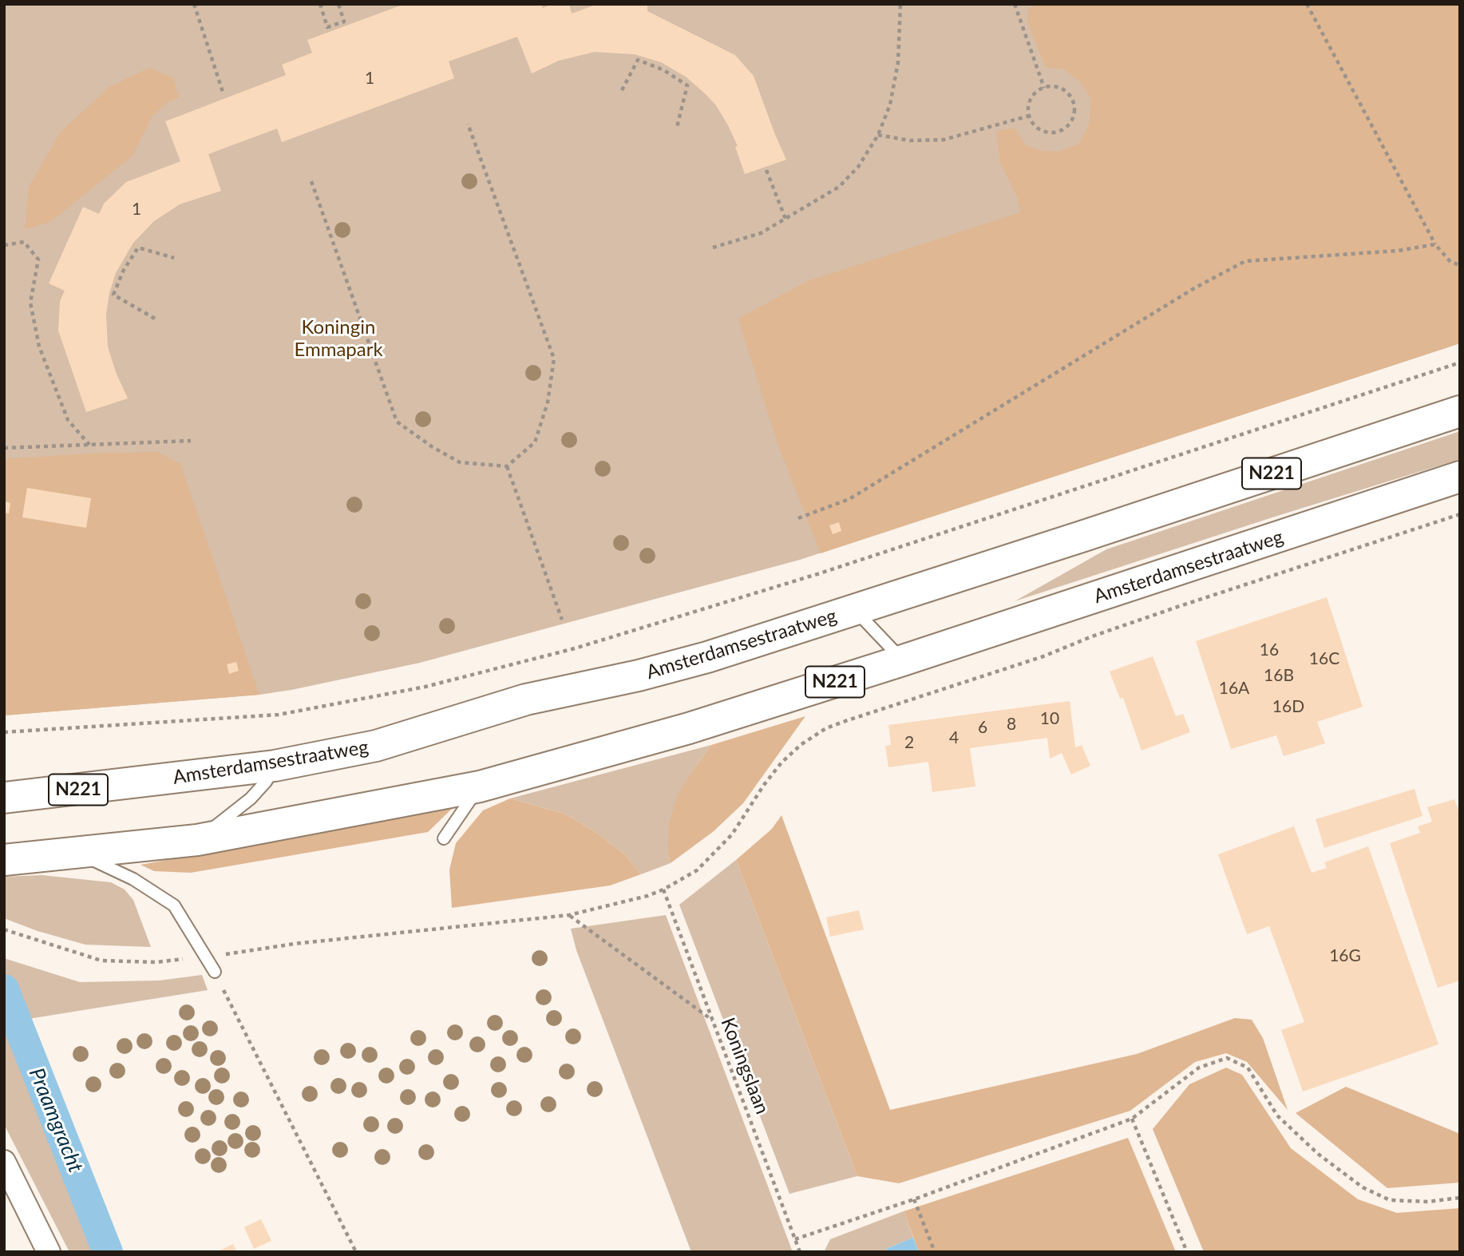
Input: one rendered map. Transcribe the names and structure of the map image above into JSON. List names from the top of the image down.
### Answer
{
  "streets": {
    "main road": ["N221", "Amsterdamsestraatweg"],
    "path": ["Koningslaan"]
  },
  "water": ["Praamgracht"],
  "parks": ["Koningin Emmapark"],
  "house_numbers": [
    "1",
    "1",
    "16",
    "16C",
    "16B",
    "16A",
    "16D",
    "10",
    "8",
    "6",
    "4",
    "2",
    "16G"
  ]
}
